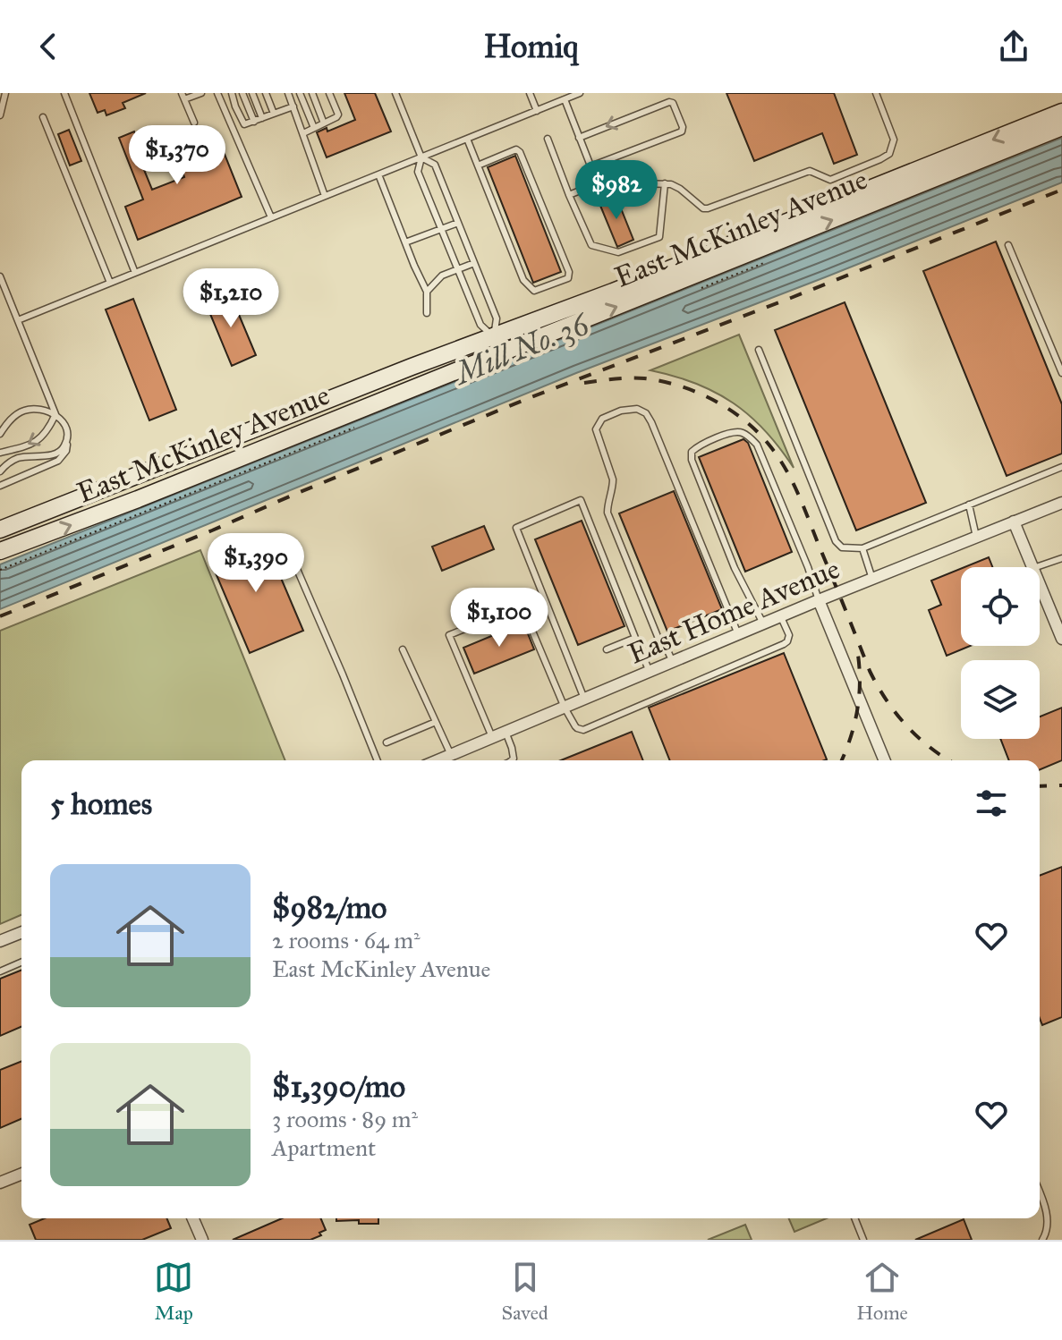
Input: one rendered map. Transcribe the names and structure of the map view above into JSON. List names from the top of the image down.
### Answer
{
  "streets": {
    "main road": ["East McKinley Avenue"],
    "street": ["East Home Avenue"]
  },
  "water": ["Mill No. 36"],
  "page": {
    "header": "Homiq",
    "price": [
      "$1,370",
      "$982",
      "$1,210",
      "$1,390",
      "$1,100"
    ],
    "heading": "5 homes",
    "list": [
      {
        "name": "$982/mo",
        "note": "2 rooms · 64 m² · East McKinley Avenue"
      },
      {
        "name": "$1,390/mo",
        "note": "3 rooms · 89 m² · Apartment"
      }
    ],
    "tabs": ["Map", "Saved", "Home"]
  }
}
